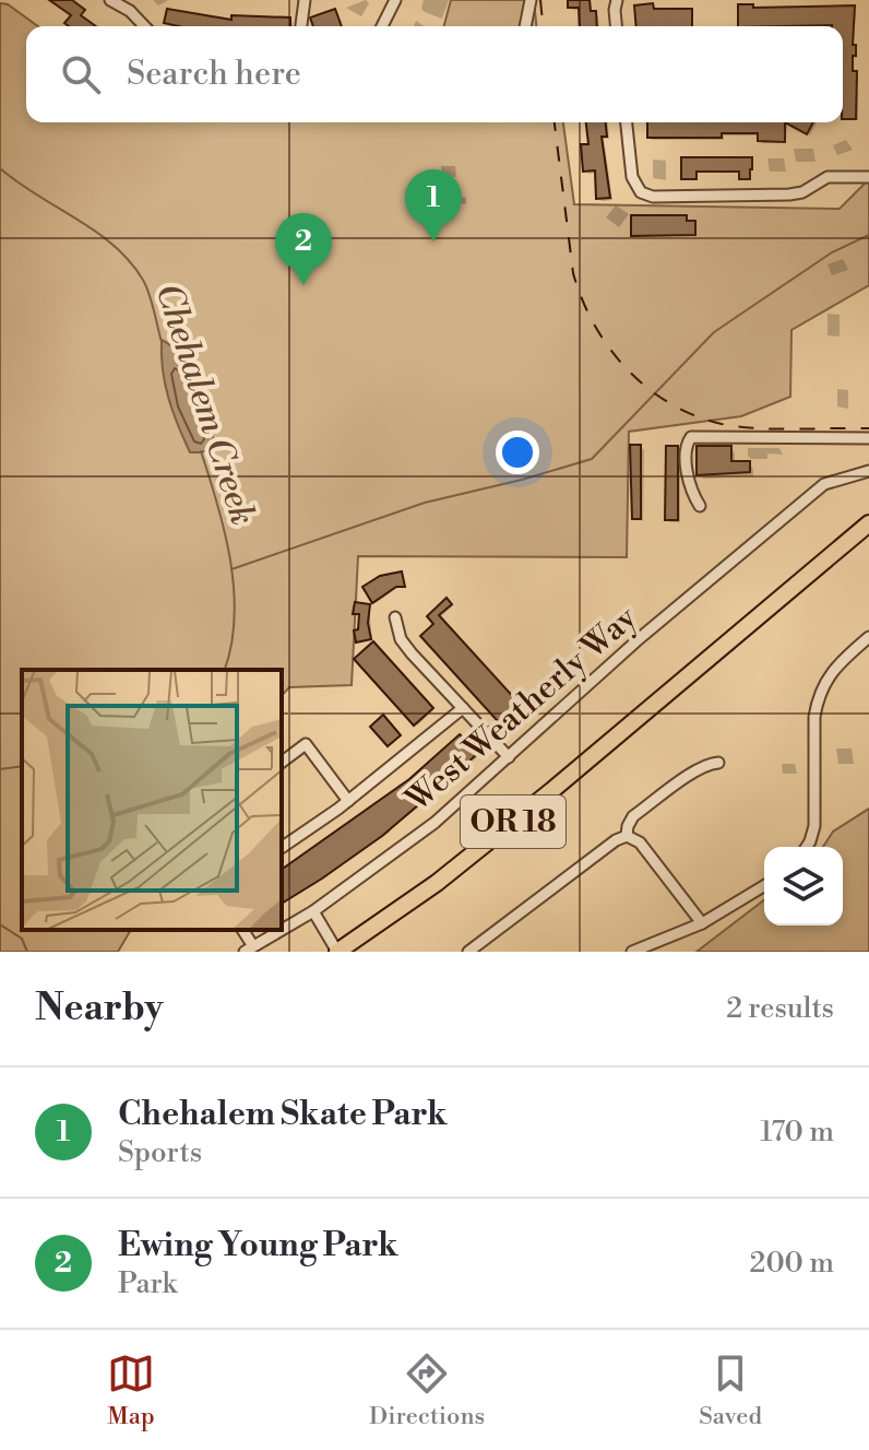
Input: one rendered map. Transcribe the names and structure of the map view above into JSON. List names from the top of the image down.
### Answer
{
  "streets": {
    "highway": ["OR 18"],
    "street": ["West Weatherly Way"]
  },
  "water": ["Chehalem Creek"],
  "page": {
    "search": "Search here",
    "pins": ["1", "2"],
    "heading": ["Nearby", "2 results"],
    "list": [
      {
        "mark": "1",
        "name": "Chehalem Skate Park",
        "note": "Sports",
        "value": "170 m"
      },
      {
        "mark": "2",
        "name": "Ewing Young Park",
        "note": "Park",
        "value": "200 m"
      }
    ],
    "nav": ["Map", "Directions", "Saved"]
  }
}
